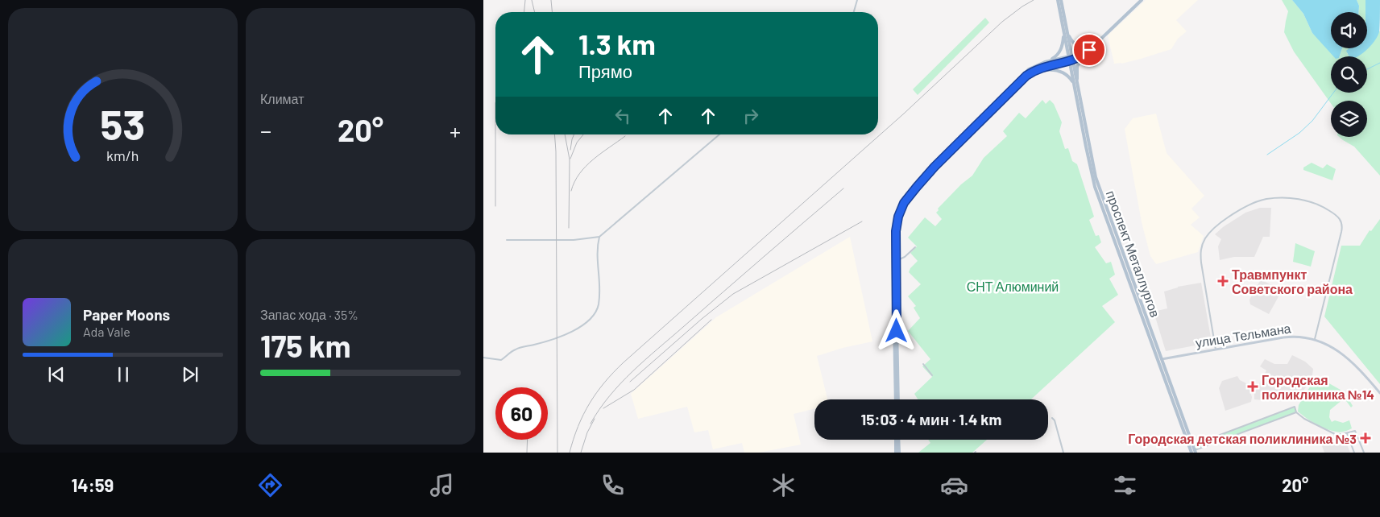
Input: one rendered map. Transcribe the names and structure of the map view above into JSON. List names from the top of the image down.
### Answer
{
  "streets": {
    "main road": ["проспект Металлургов", "улица Тельмана"]
  },
  "crossings": [
    ["проспект Металлургов", "улица Тельмана"]
  ],
  "parks": ["СНТ Алюминий"],
  "places": {
    "health": ["Травмпункт Советского района", "Городская поликлиника №14", "Городская детская поликлиника №3"]
  },
  "page": {
    "tile": [
      "Климат",
      ["Запас хода · 35%", "175 km"]
    ],
    "turn": ["1.3 km", "Прямо"],
    "heat": ["−", "20°", "+"],
    "song": ["Paper Moons", "Ada Vale"],
    "limit": "60",
    "trip": "15:03 · 4 мин · 1.4 km",
    "tabs": ["14:59", "20°"],
    "gauge": ["53", "km/h"]
  }
}
